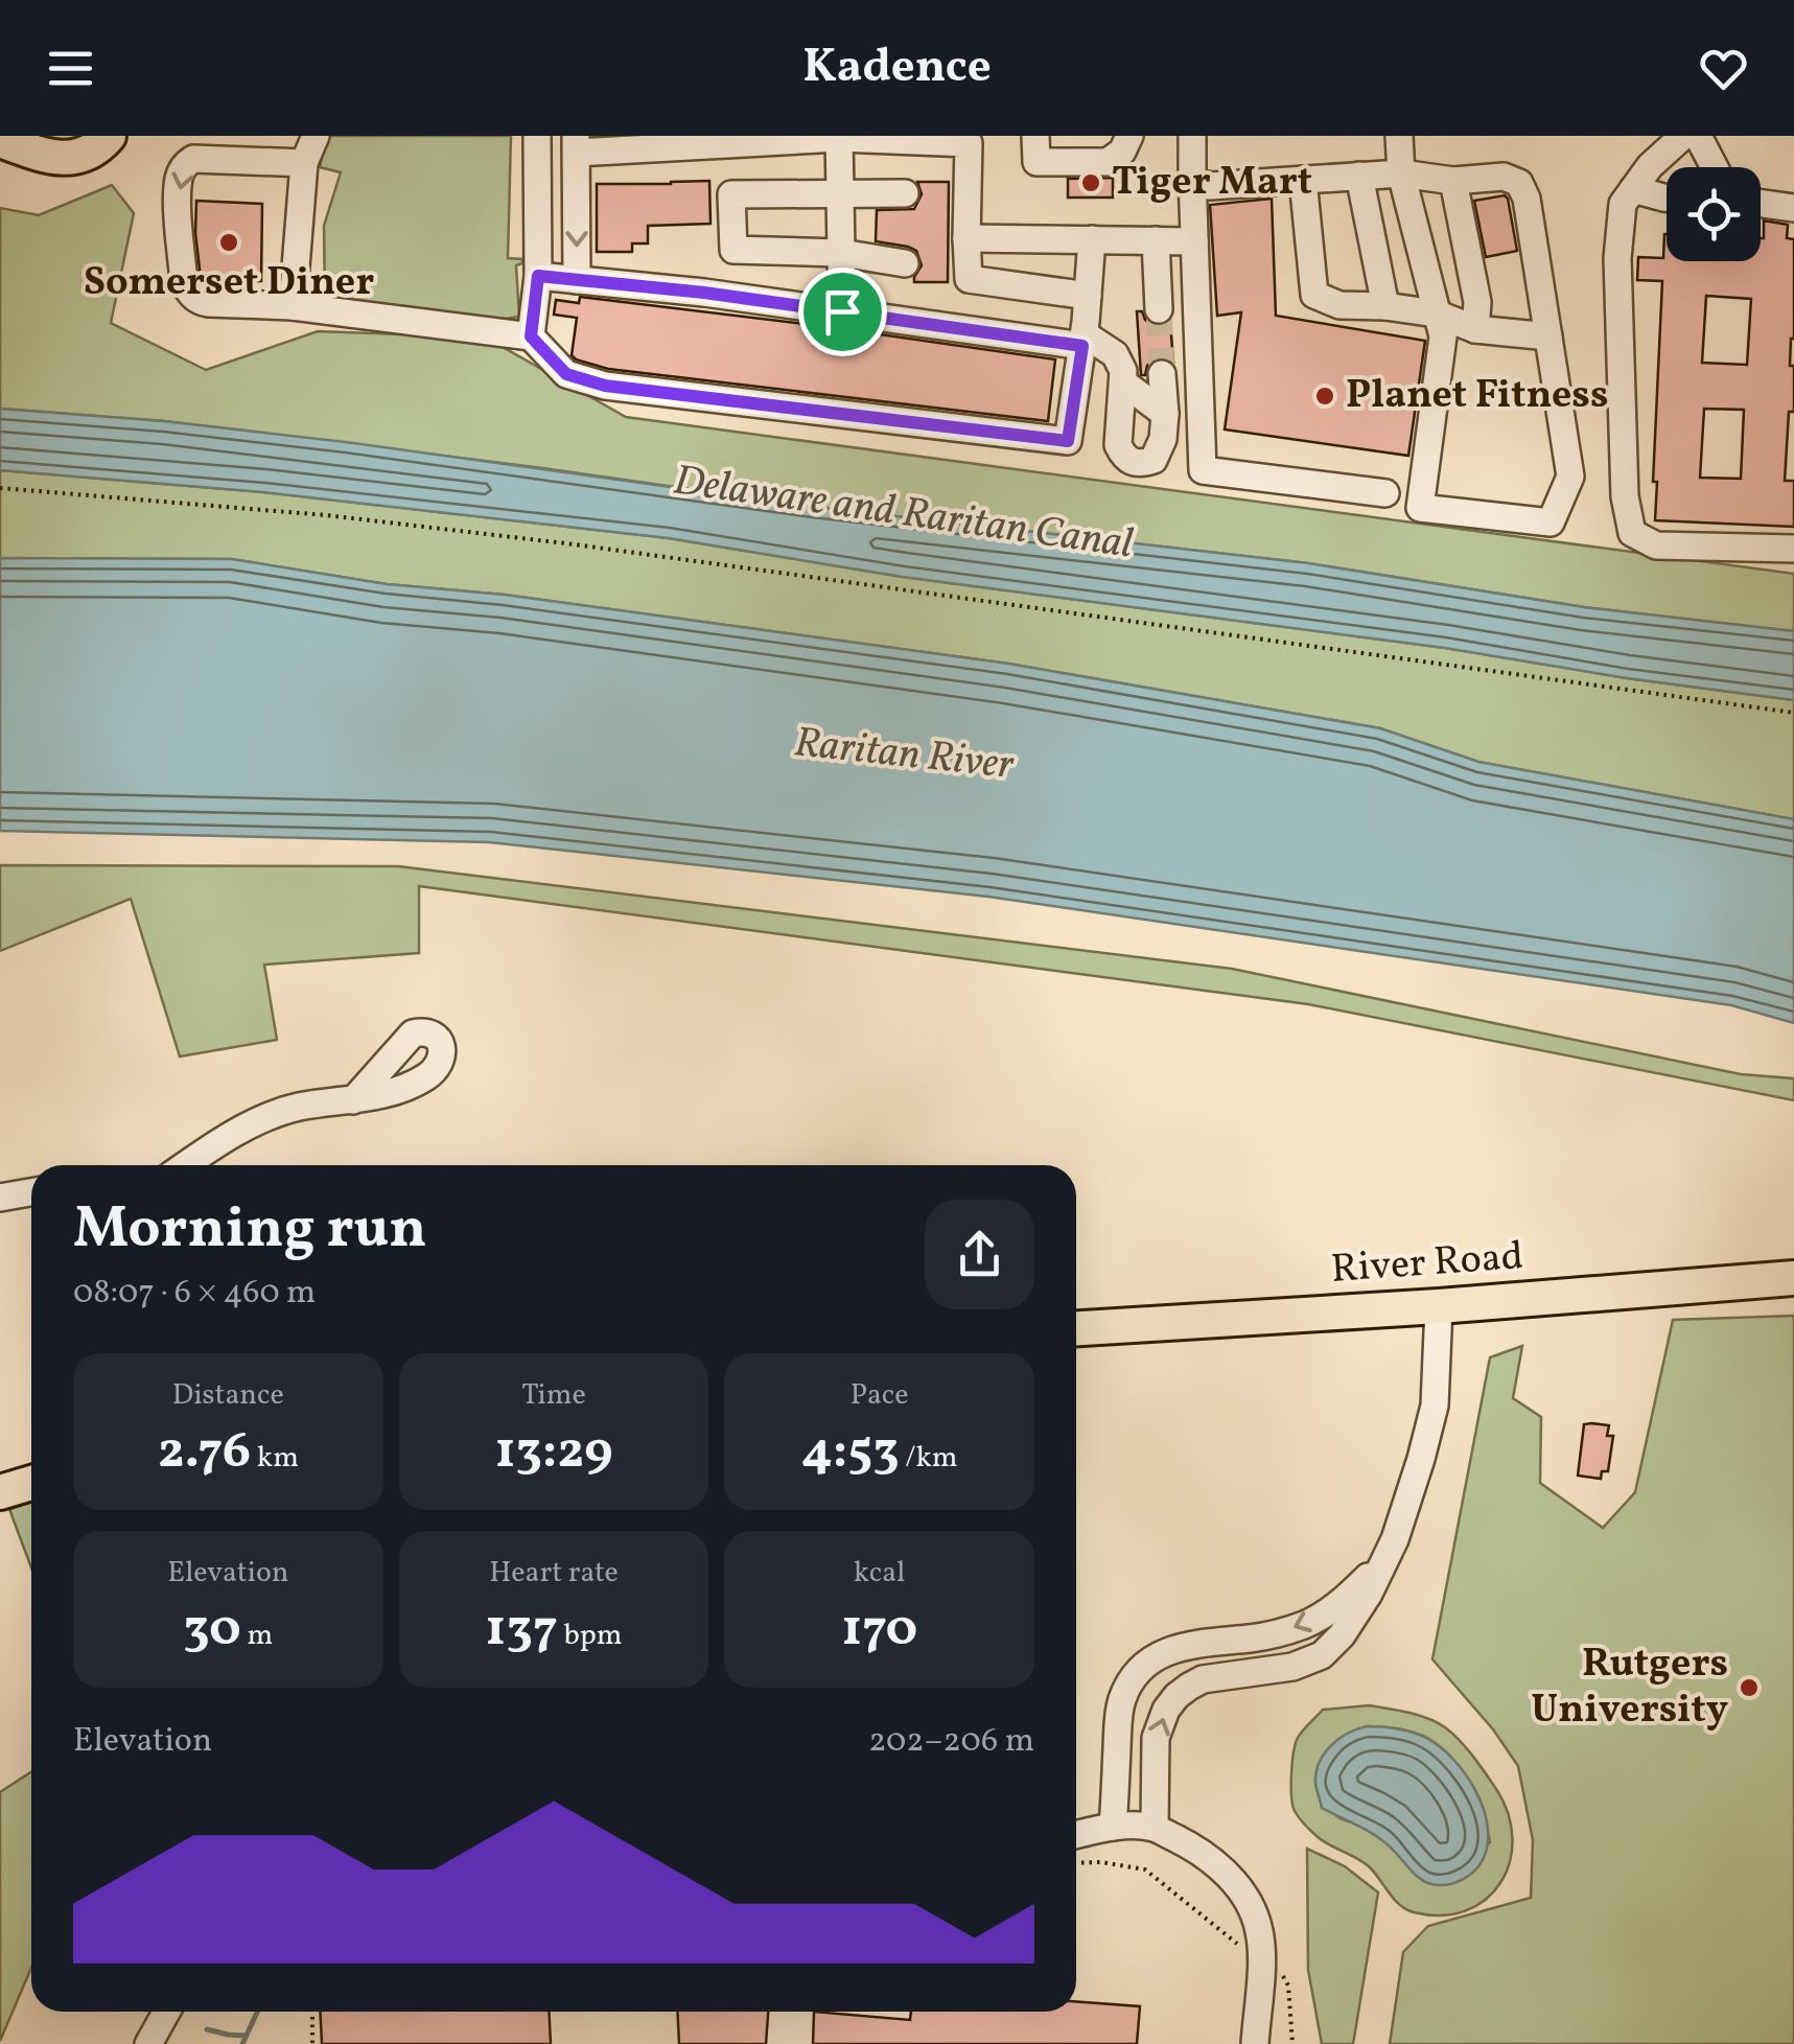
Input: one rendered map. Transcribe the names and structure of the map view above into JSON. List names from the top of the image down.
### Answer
{
  "streets": {
    "main road": ["River Road"]
  },
  "water": ["Delaware and Raritan Canal", "Raritan River"],
  "places": [
    "Tiger Mart",
    "Somerset Diner",
    "Planet Fitness",
    "Rutgers University"
  ],
  "page": {
    "header": "Kadence",
    "heading": ["Morning run", "08:07 · 6 × 460 m"],
    "stats": [
      ["Distance", "2.76 km"],
      ["Time", "13:29"],
      ["Pace", "4:53 /km"],
      ["Elevation", "30 m"],
      ["Heart rate", "137 bpm"],
      ["kcal", "170"]
    ],
    "chart": ["Elevation", "202–206 m"]
  }
}
